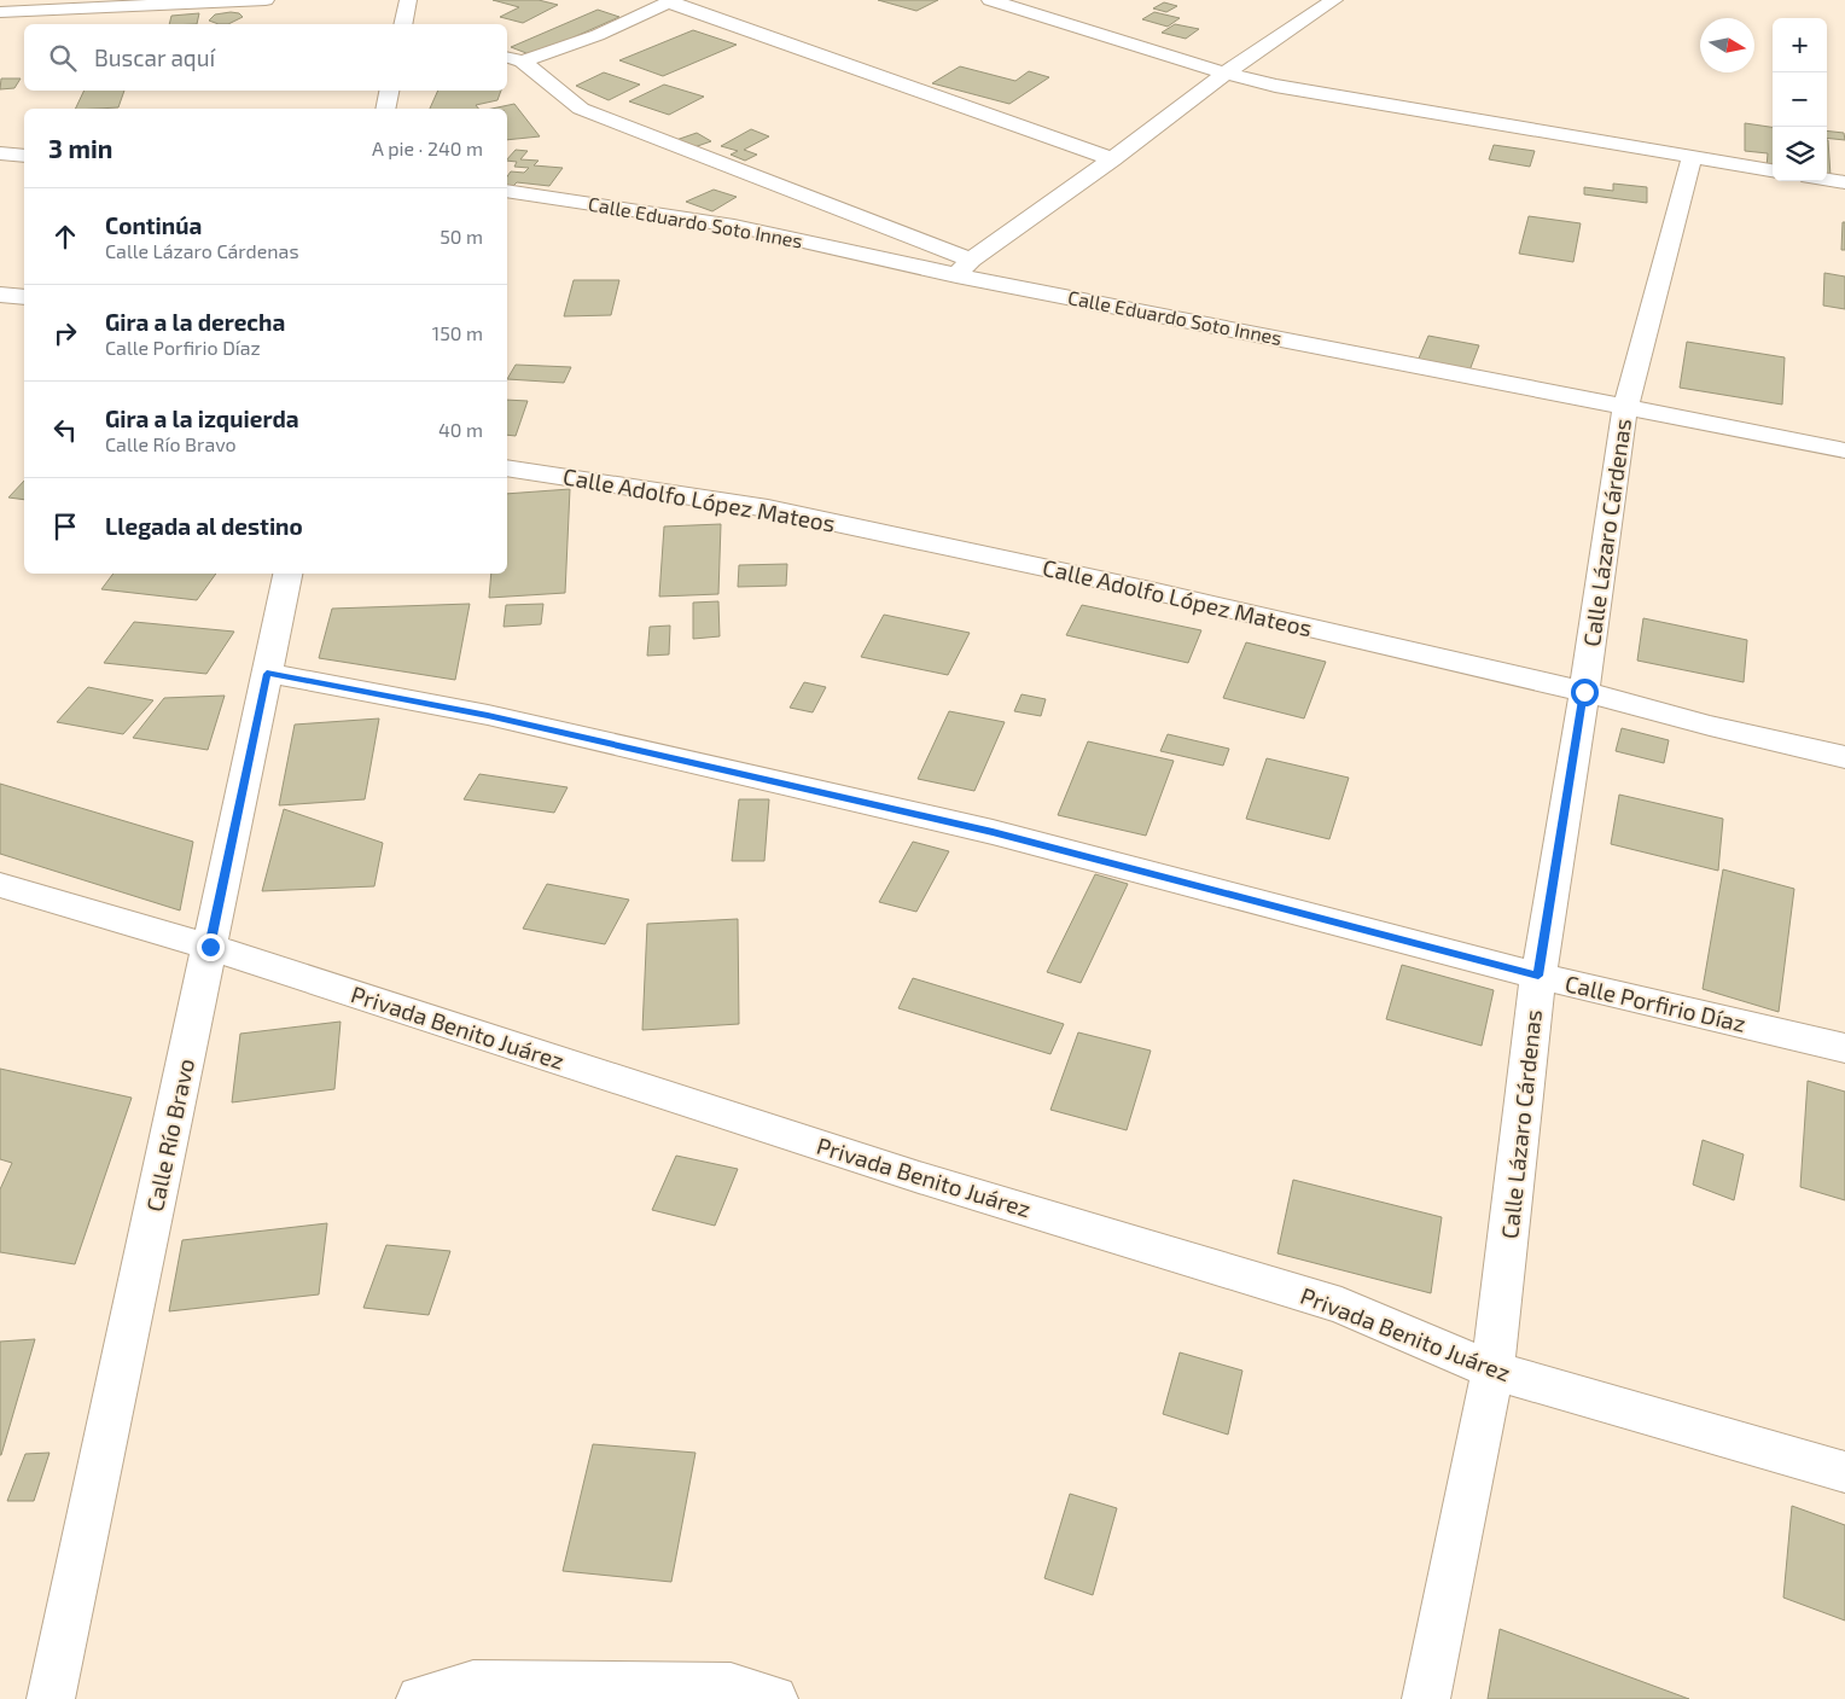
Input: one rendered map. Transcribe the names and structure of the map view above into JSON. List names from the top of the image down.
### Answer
{
  "streets": {
    "street": [
      "Calle Eduardo Soto Innes",
      "Calle Adolfo López Mateos",
      "Calle Lázaro Cárdenas",
      "Calle Porfirio Díaz",
      "Privada Benito Juárez",
      "Calle Río Bravo"
    ]
  },
  "crossings": [
    ["Calle Eduardo Soto Innes", "Calle Lázaro Cárdenas"],
    ["Calle Adolfo López Mateos", "Calle Lázaro Cárdenas"],
    ["Calle Lázaro Cárdenas", "Calle Porfirio Díaz"],
    ["Calle Lázaro Cárdenas", "Privada Benito Juárez"],
    ["Calle Porfirio Díaz", "Calle Río Bravo"],
    ["Privada Benito Juárez", "Calle Río Bravo"]
  ],
  "north": "right",
  "page": {
    "map_buttons": ["+", "−"],
    "search": "Buscar aquí",
    "heading": ["3 min", "A pie · 240 m"],
    "list": [
      ["Continúa", "Calle Lázaro Cárdenas", "50 m"],
      ["Gira a la derecha", "Calle Porfirio Díaz", "150 m"],
      ["Gira a la izquierda", "Calle Río Bravo", "40 m"],
      "Llegada al destino"
    ]
  }
}
